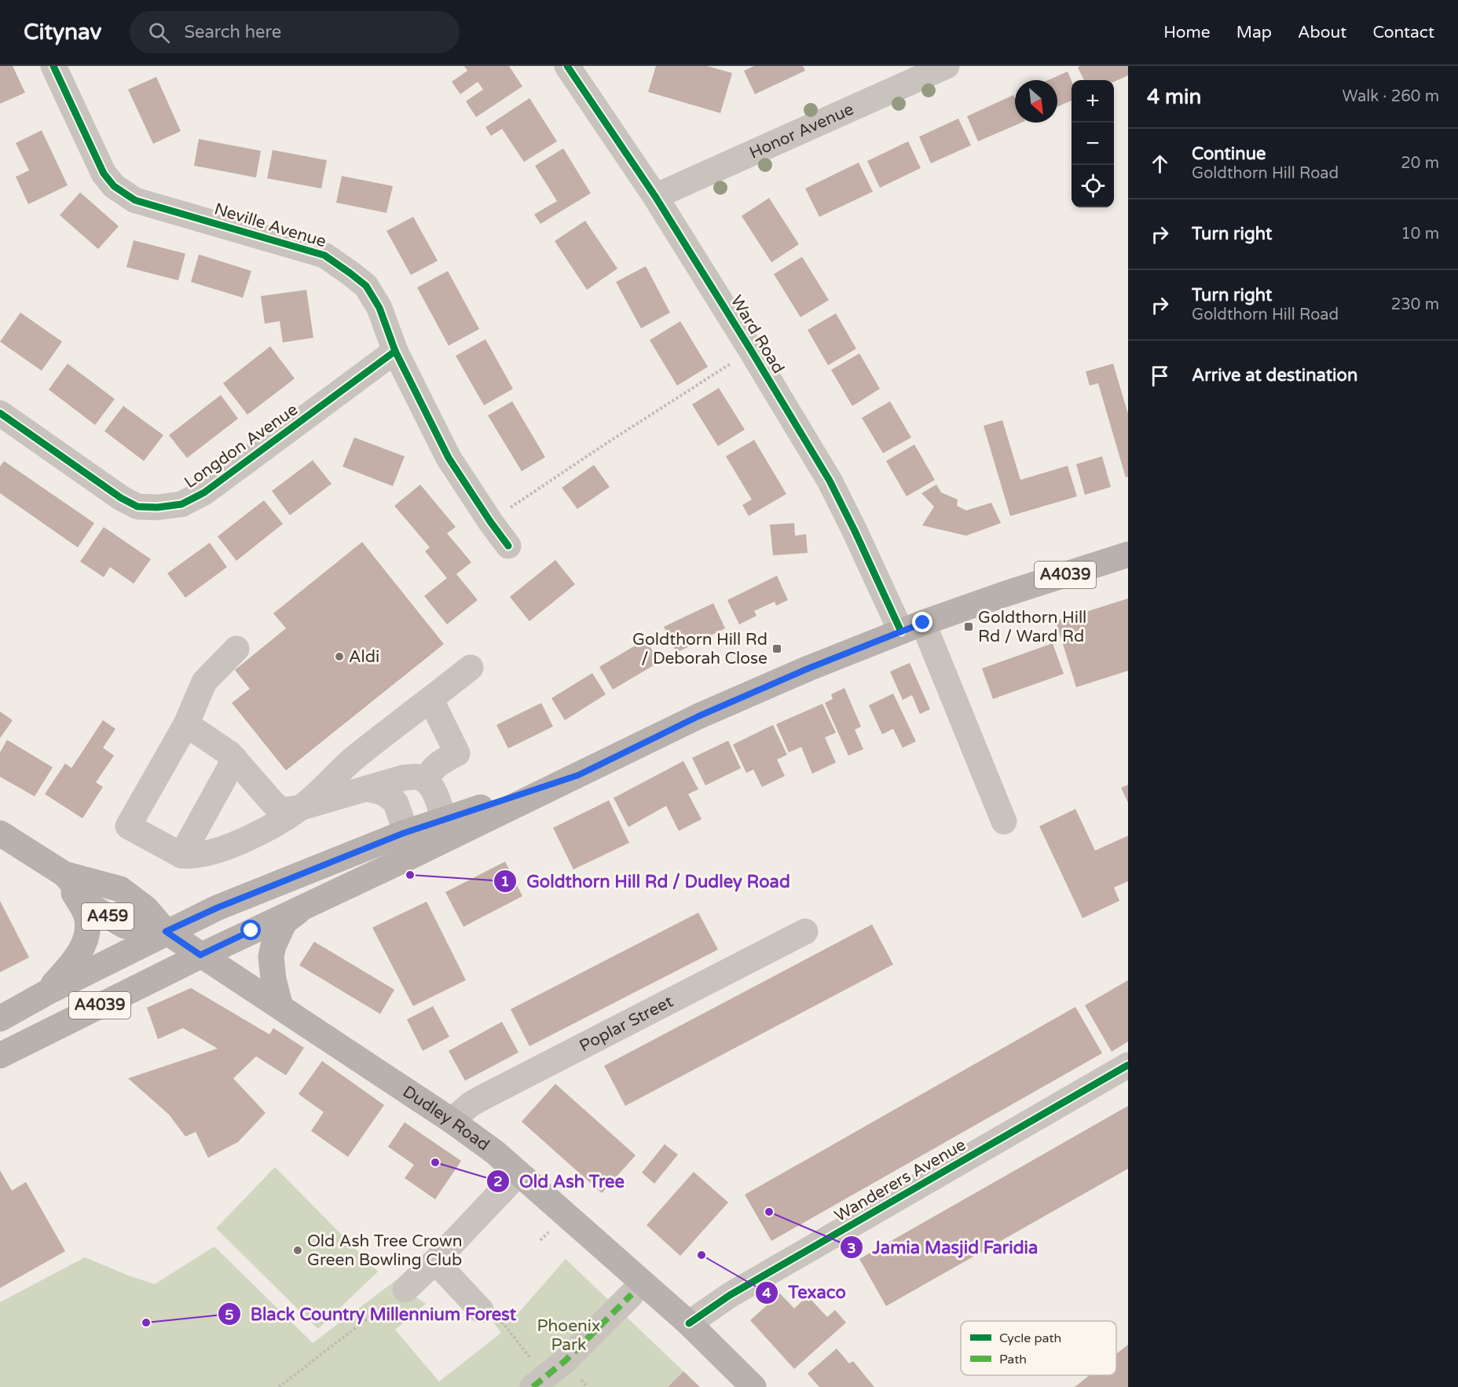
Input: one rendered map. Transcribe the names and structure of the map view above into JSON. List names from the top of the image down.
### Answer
{
  "streets": {
    "main road": ["A4039", "A459", "Dudley Road"],
    "street": [
      "Honor Avenue",
      "Neville Avenue",
      "Ward Road",
      "Longdon Avenue",
      "Poplar Street",
      "Wanderers Avenue"
    ]
  },
  "crossings": [
    ["Honor Avenue", "Ward Road"],
    ["Neville Avenue", "Longdon Avenue"],
    ["Ward Road", "A4039"],
    ["A4039", "A459"],
    ["A4039", "Dudley Road"],
    ["A459", "Dudley Road"],
    ["Poplar Street", "Dudley Road"],
    ["Dudley Road", "Wanderers Avenue"]
  ],
  "parks": ["Phoenix Park"],
  "places": {
    "transit": ["Goldthorn Hill Rd / Ward Rd", "Goldthorn Hill Rd / Deborah Close"],
    "other": [
      "Aldi",
      "Goldthorn Hill Rd / Dudley Road",
      "Old Ash Tree",
      "Jamia Masjid Faridia",
      "Old Ash Tree Crown Green Bowling Club",
      "Texaco",
      "Black Country Millennium Forest"
    ]
  },
  "legend": ["Cycle path", "Path"],
  "north": "bottom right",
  "page": {
    "header": "Citynav",
    "search": "Search here",
    "nav": [
      "Home",
      "Map",
      "About",
      "Contact"
    ],
    "heading": ["4 min", "Walk · 260 m"],
    "map_buttons": ["+", "−"],
    "list": [
      ["Continue", "Goldthorn Hill Road", "20 m"],
      ["Turn right", "10 m"],
      ["Turn right", "Goldthorn Hill Road", "230 m"],
      "Arrive at destination"
    ]
  }
}
